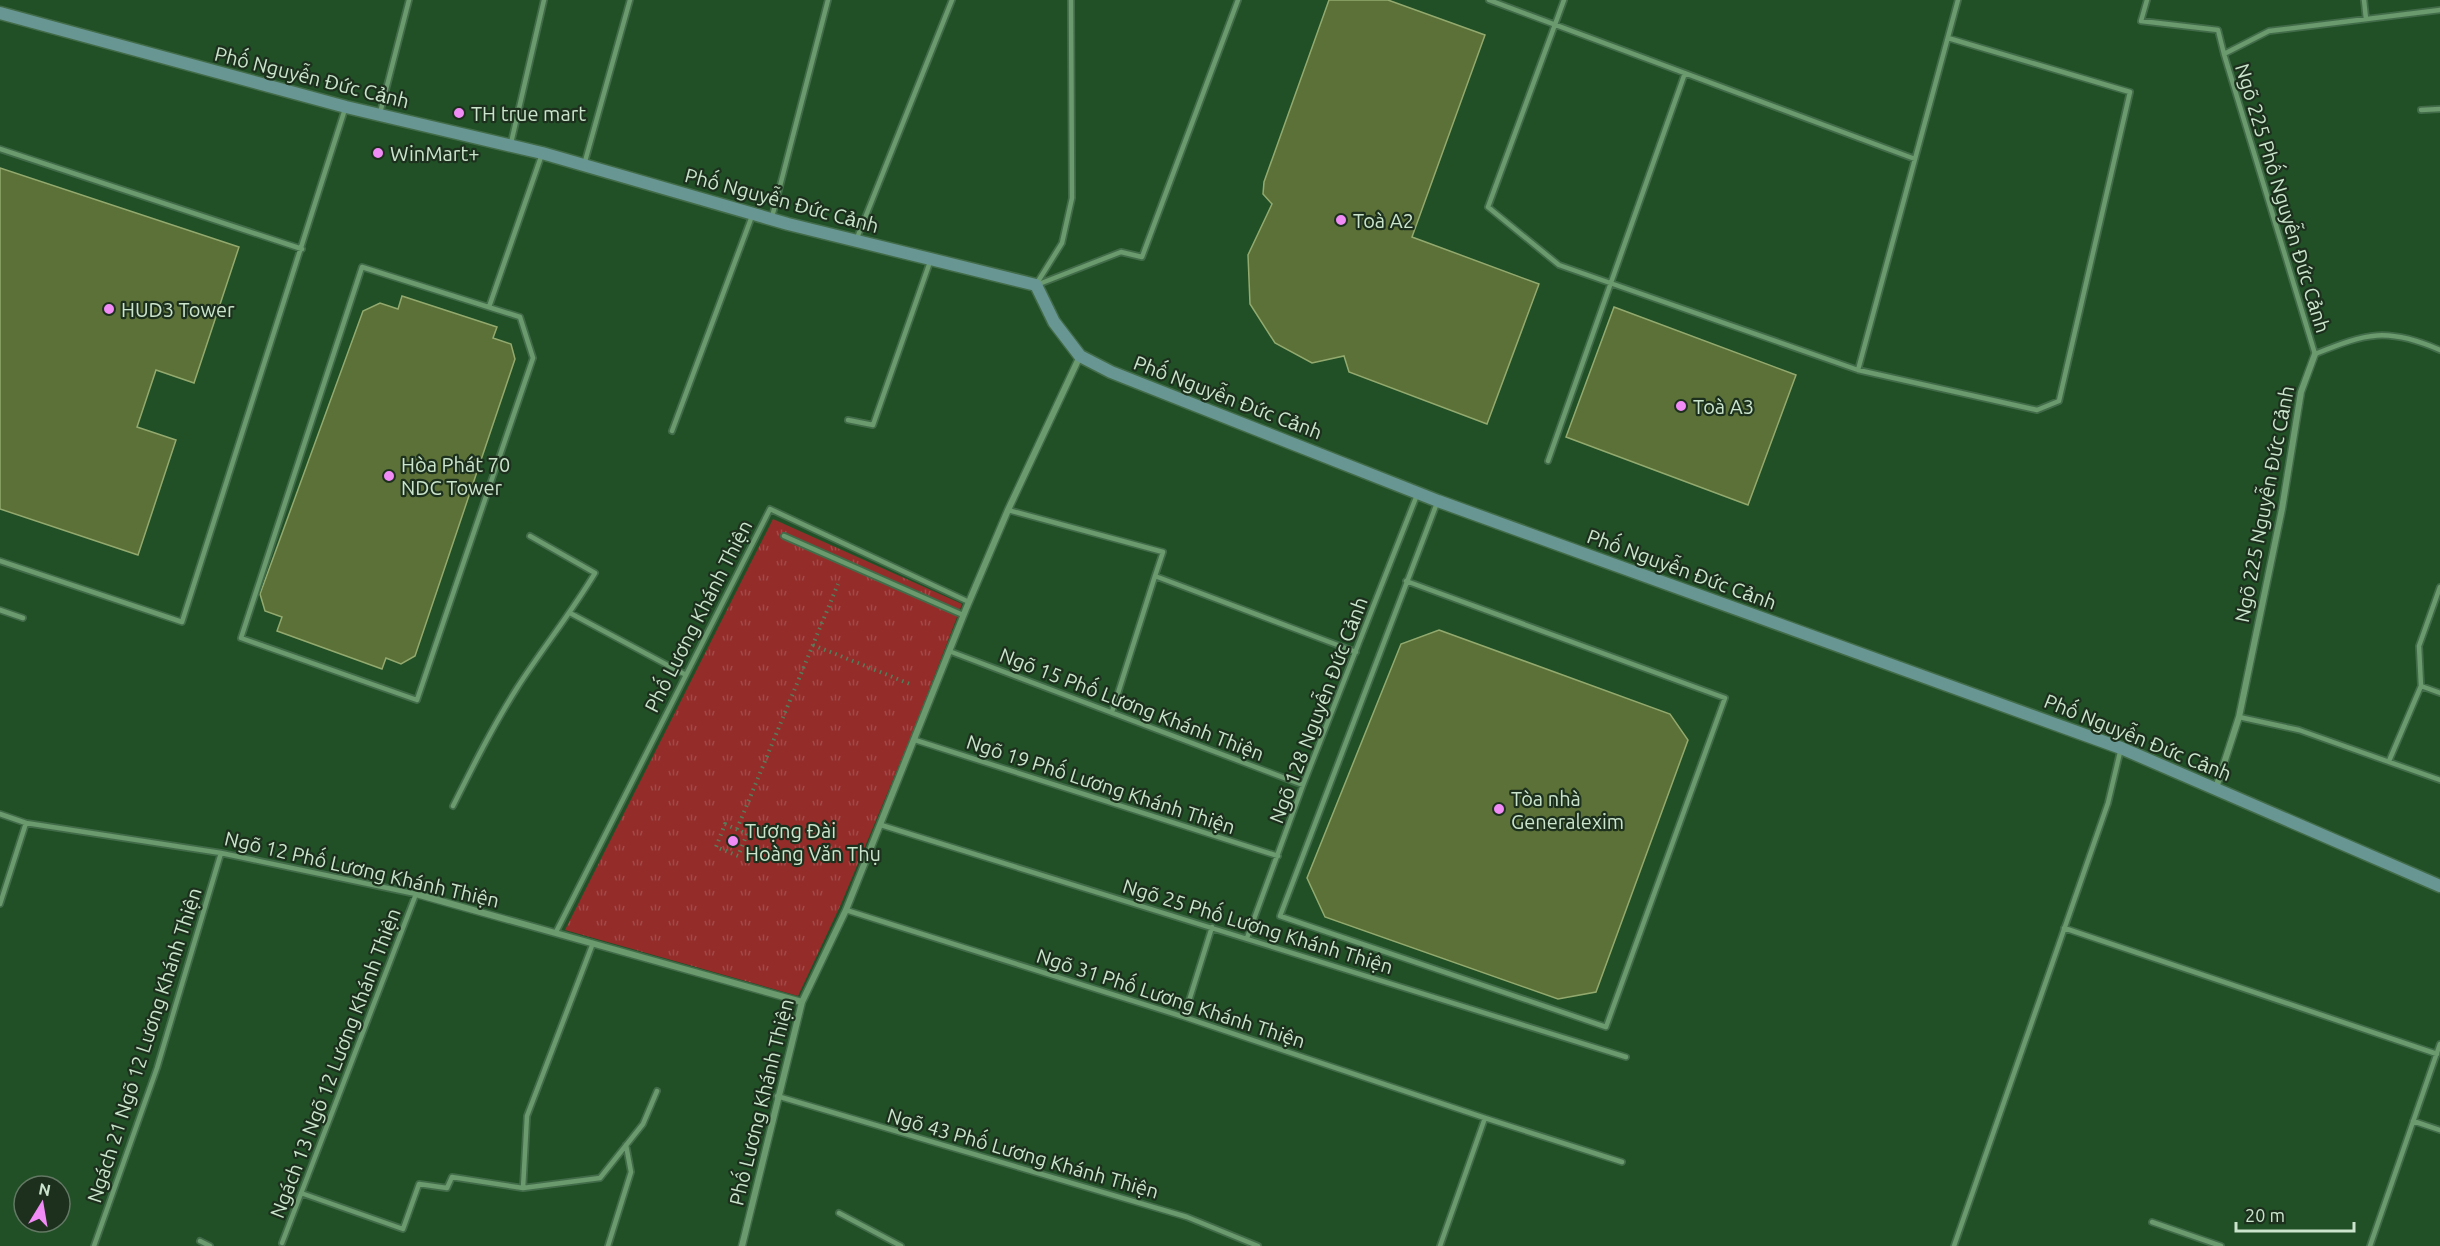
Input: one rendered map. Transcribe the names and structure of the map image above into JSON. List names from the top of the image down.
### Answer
{
  "streets": {
    "street": [
      "Phố Nguyễn Đức Cảnh",
      "Ngõ 225 Nguyễn Đức Cảnh",
      "Phố Lương Khánh Thiện",
      "Ngõ 12 Phố Lương Khánh Thiện"
    ],
    "lane": [
      "Ngõ 225 Phố Nguyễn Đức Cảnh",
      "Ngõ 15 Phố Lương Khánh Thiện",
      "Ngõ 128 Nguyễn Đức Cảnh",
      "Ngõ 19 Phố Lương Khánh Thiện",
      "Ngõ 25 Phố Lương Khánh Thiện",
      "Ngõ 31 Phố Lương Khánh Thiện",
      "Ngách 21 Ngõ 12 Lương Khánh Thiện",
      "Ngách 13 Ngõ 12 Lương Khánh Thiện",
      "Ngõ 43 Phố Lương Khánh Thiện"
    ]
  },
  "crossings": [
    ["Phố Nguyễn Đức Cảnh", "Ngõ 225 Nguyễn Đức Cảnh"],
    ["Phố Nguyễn Đức Cảnh", "Phố Lương Khánh Thiện"],
    ["Phố Nguyễn Đức Cảnh", "Ngõ 128 Nguyễn Đức Cảnh"],
    ["Ngõ 225 Phố Nguyễn Đức Cảnh", "Ngõ 225 Nguyễn Đức Cảnh"],
    ["Phố Lương Khánh Thiện", "Ngõ 15 Phố Lương Khánh Thiện"],
    ["Phố Lương Khánh Thiện", "Ngõ 19 Phố Lương Khánh Thiện"],
    ["Phố Lương Khánh Thiện", "Ngõ 12 Phố Lương Khánh Thiện"],
    ["Phố Lương Khánh Thiện", "Ngõ 25 Phố Lương Khánh Thiện"],
    ["Phố Lương Khánh Thiện", "Ngõ 31 Phố Lương Khánh Thiện"],
    ["Phố Lương Khánh Thiện", "Ngõ 43 Phố Lương Khánh Thiện"],
    ["Ngõ 15 Phố Lương Khánh Thiện", "Ngõ 128 Nguyễn Đức Cảnh"],
    ["Ngõ 128 Nguyễn Đức Cảnh", "Ngõ 19 Phố Lương Khánh Thiện"],
    ["Ngõ 128 Nguyễn Đức Cảnh", "Ngõ 25 Phố Lương Khánh Thiện"],
    ["Ngõ 12 Phố Lương Khánh Thiện", "Ngách 21 Ngõ 12 Lương Khánh Thiện"],
    ["Ngõ 12 Phố Lương Khánh Thiện", "Ngách 13 Ngõ 12 Lương Khánh Thiện"]
  ],
  "places": [
    "TH true mart",
    "WinMart+",
    "Toà A2",
    "HUD3 Tower",
    "Toà A3",
    "Hòa Phát 70 NDC Tower",
    "Tòa nhà Generalexim",
    "Tượng Đài Hoàng Văn Thụ"
  ],
  "scale_bar": "20 m",
  "north": "top"
}
